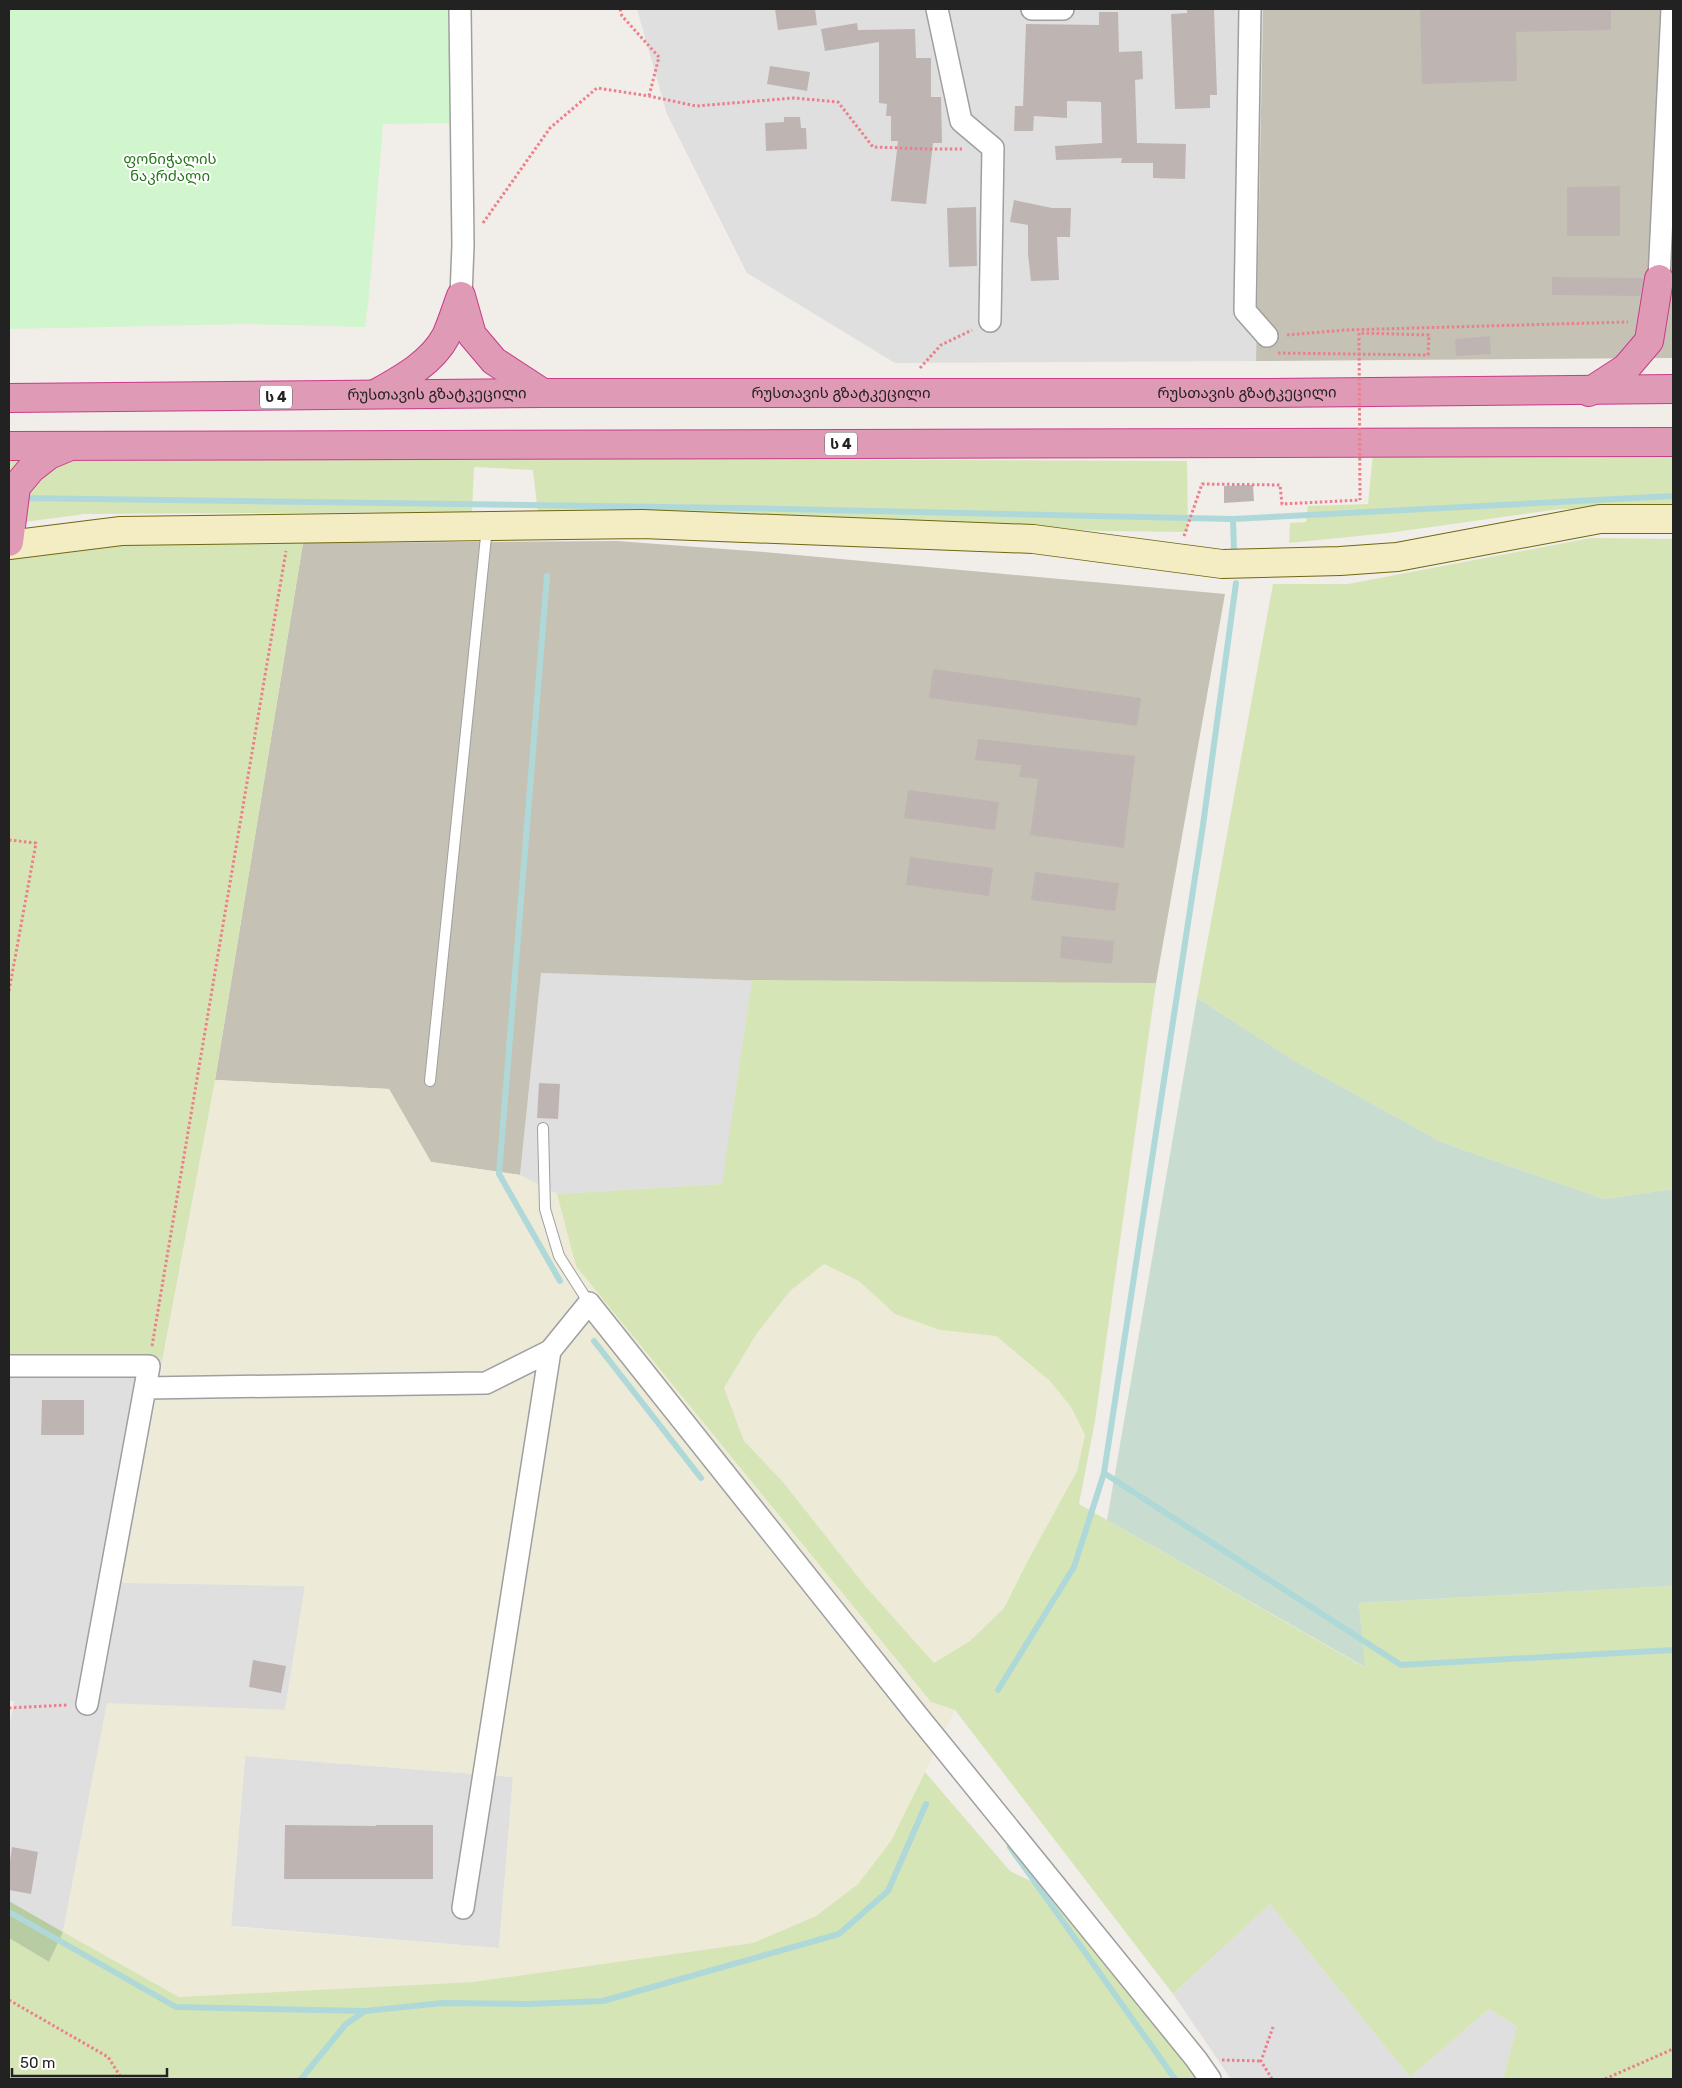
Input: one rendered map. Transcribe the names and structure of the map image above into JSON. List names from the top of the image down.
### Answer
{
  "streets": {
    "highway": ["რუსთავის გზატკეცილი", "ს 4"]
  },
  "parks": ["ფონიჭალის ნაკრძალი"],
  "scale_bar": "50 m"
}
